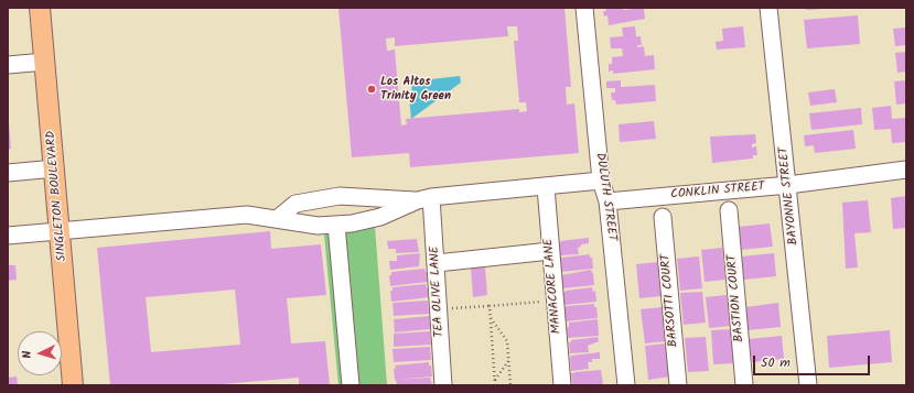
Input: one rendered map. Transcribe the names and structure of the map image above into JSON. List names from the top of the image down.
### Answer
{
  "streets": {
    "main road": ["SINGLETON BOULEVARD"],
    "street": [
      "CONKLIN STREET",
      "BAYONNE STREET",
      "DULUTH STREET",
      "MANACORE LANE",
      "TEA OLIVE LANE",
      "BASTION COURT",
      "BARSOTTI COURT"
    ]
  },
  "crossings": [
    ["CONKLIN STREET", "BAYONNE STREET"],
    ["CONKLIN STREET", "DULUTH STREET"]
  ],
  "places": ["Los Altos Trinity Green"],
  "scale_bar": "50 m",
  "north": "left"
}
